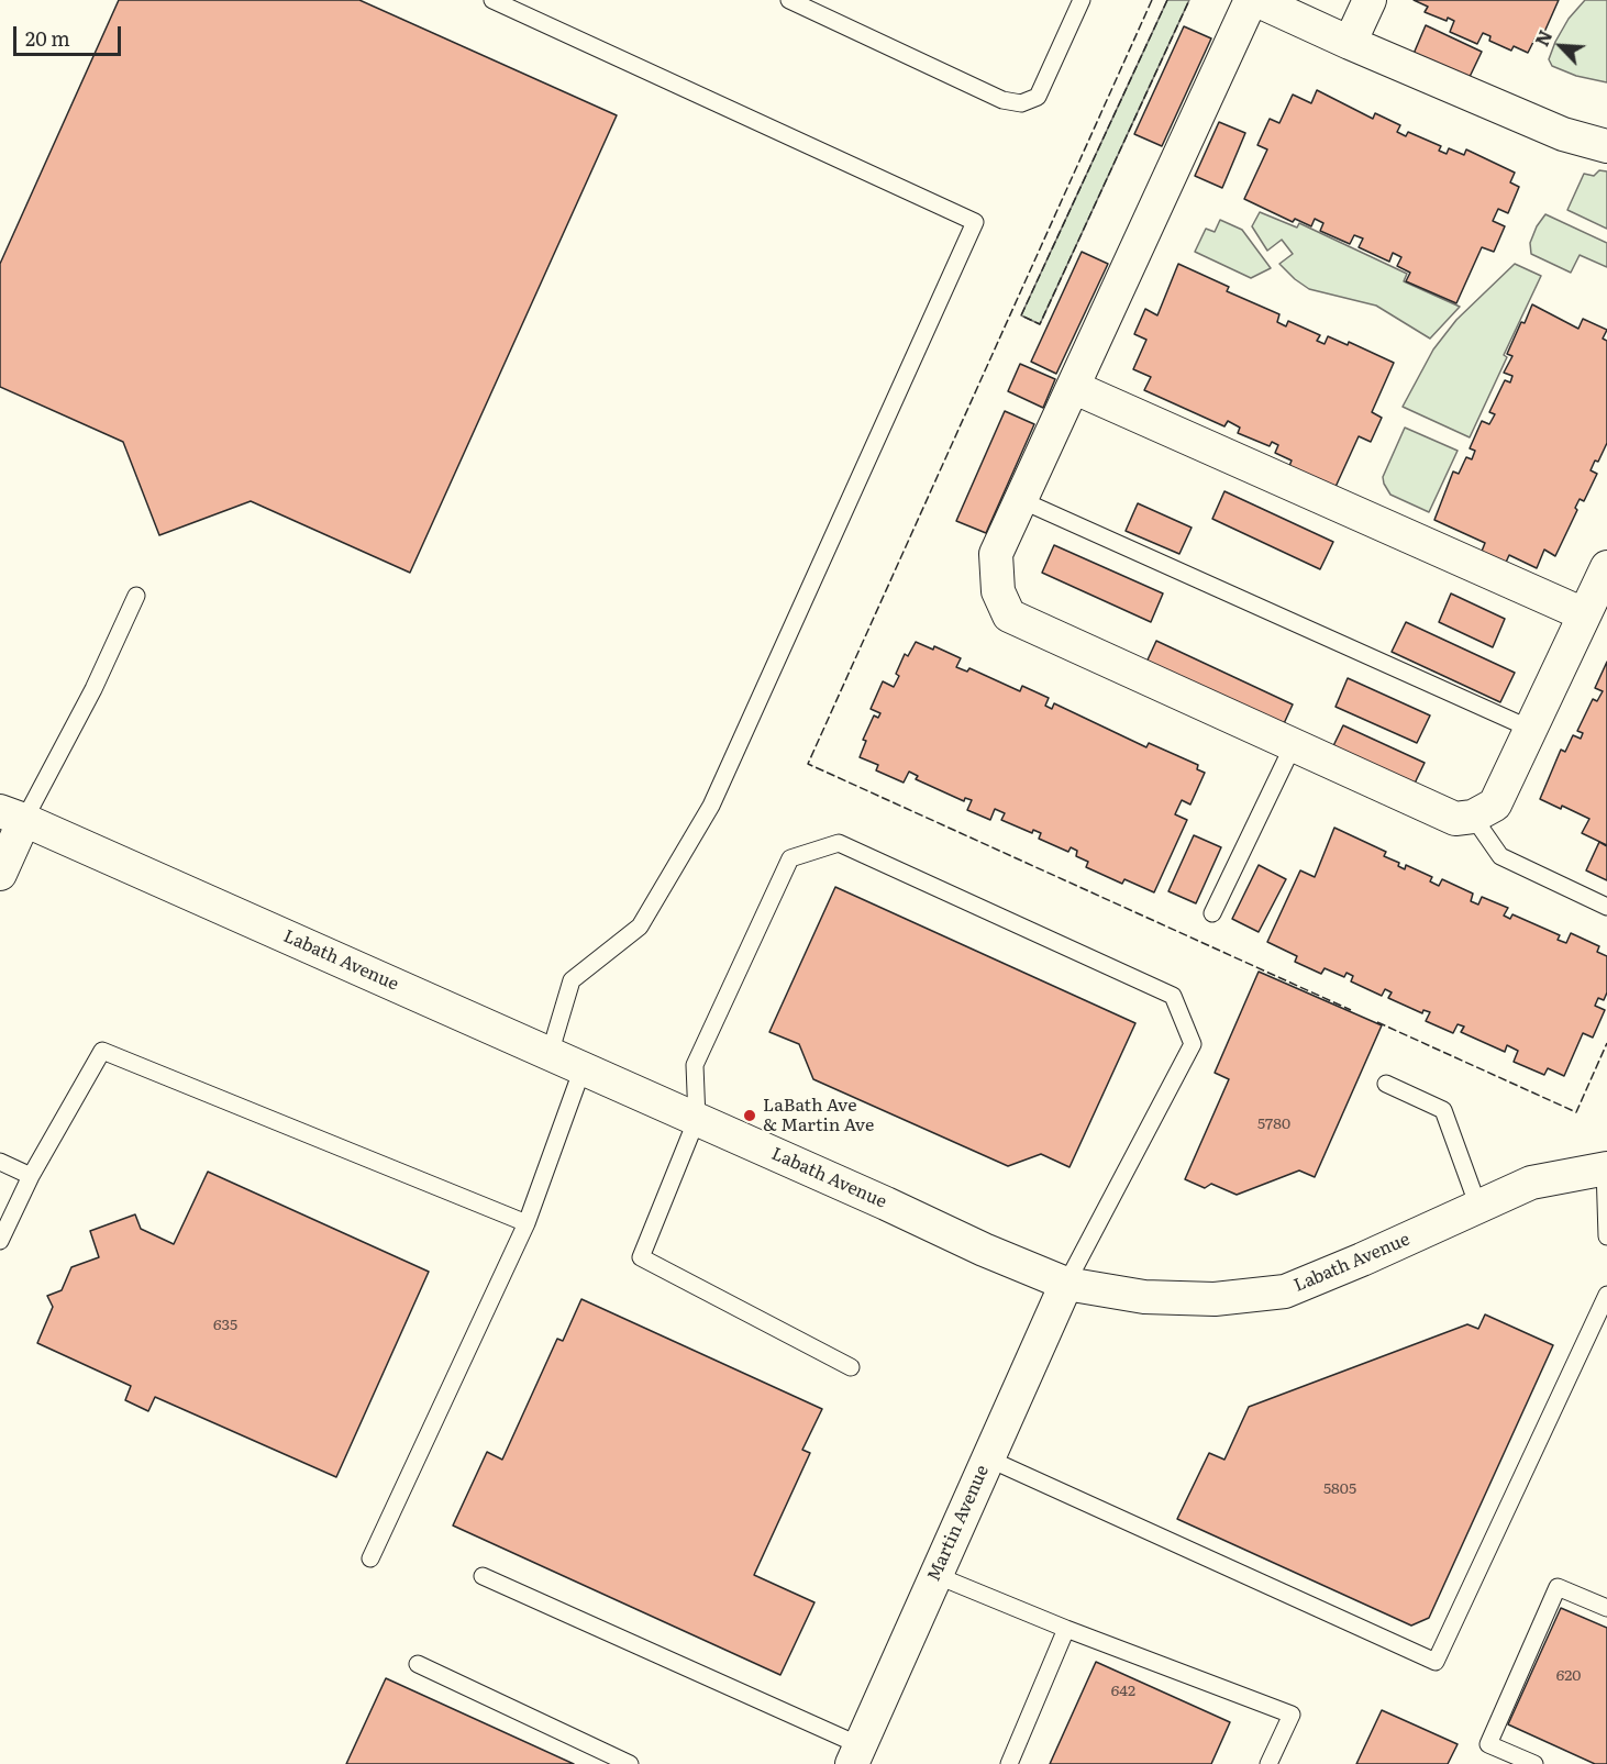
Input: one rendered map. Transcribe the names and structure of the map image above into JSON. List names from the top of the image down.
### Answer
{
  "streets": {
    "street": ["Labath Avenue", "Martin Avenue"]
  },
  "crossings": [
    ["Labath Avenue", "Martin Avenue"]
  ],
  "places": ["LaBath Ave & Martin Ave"],
  "house_numbers": [
    "5780",
    "635",
    "5805",
    "620",
    "642"
  ],
  "scale_bar": "20 m",
  "north": "top left"
}
